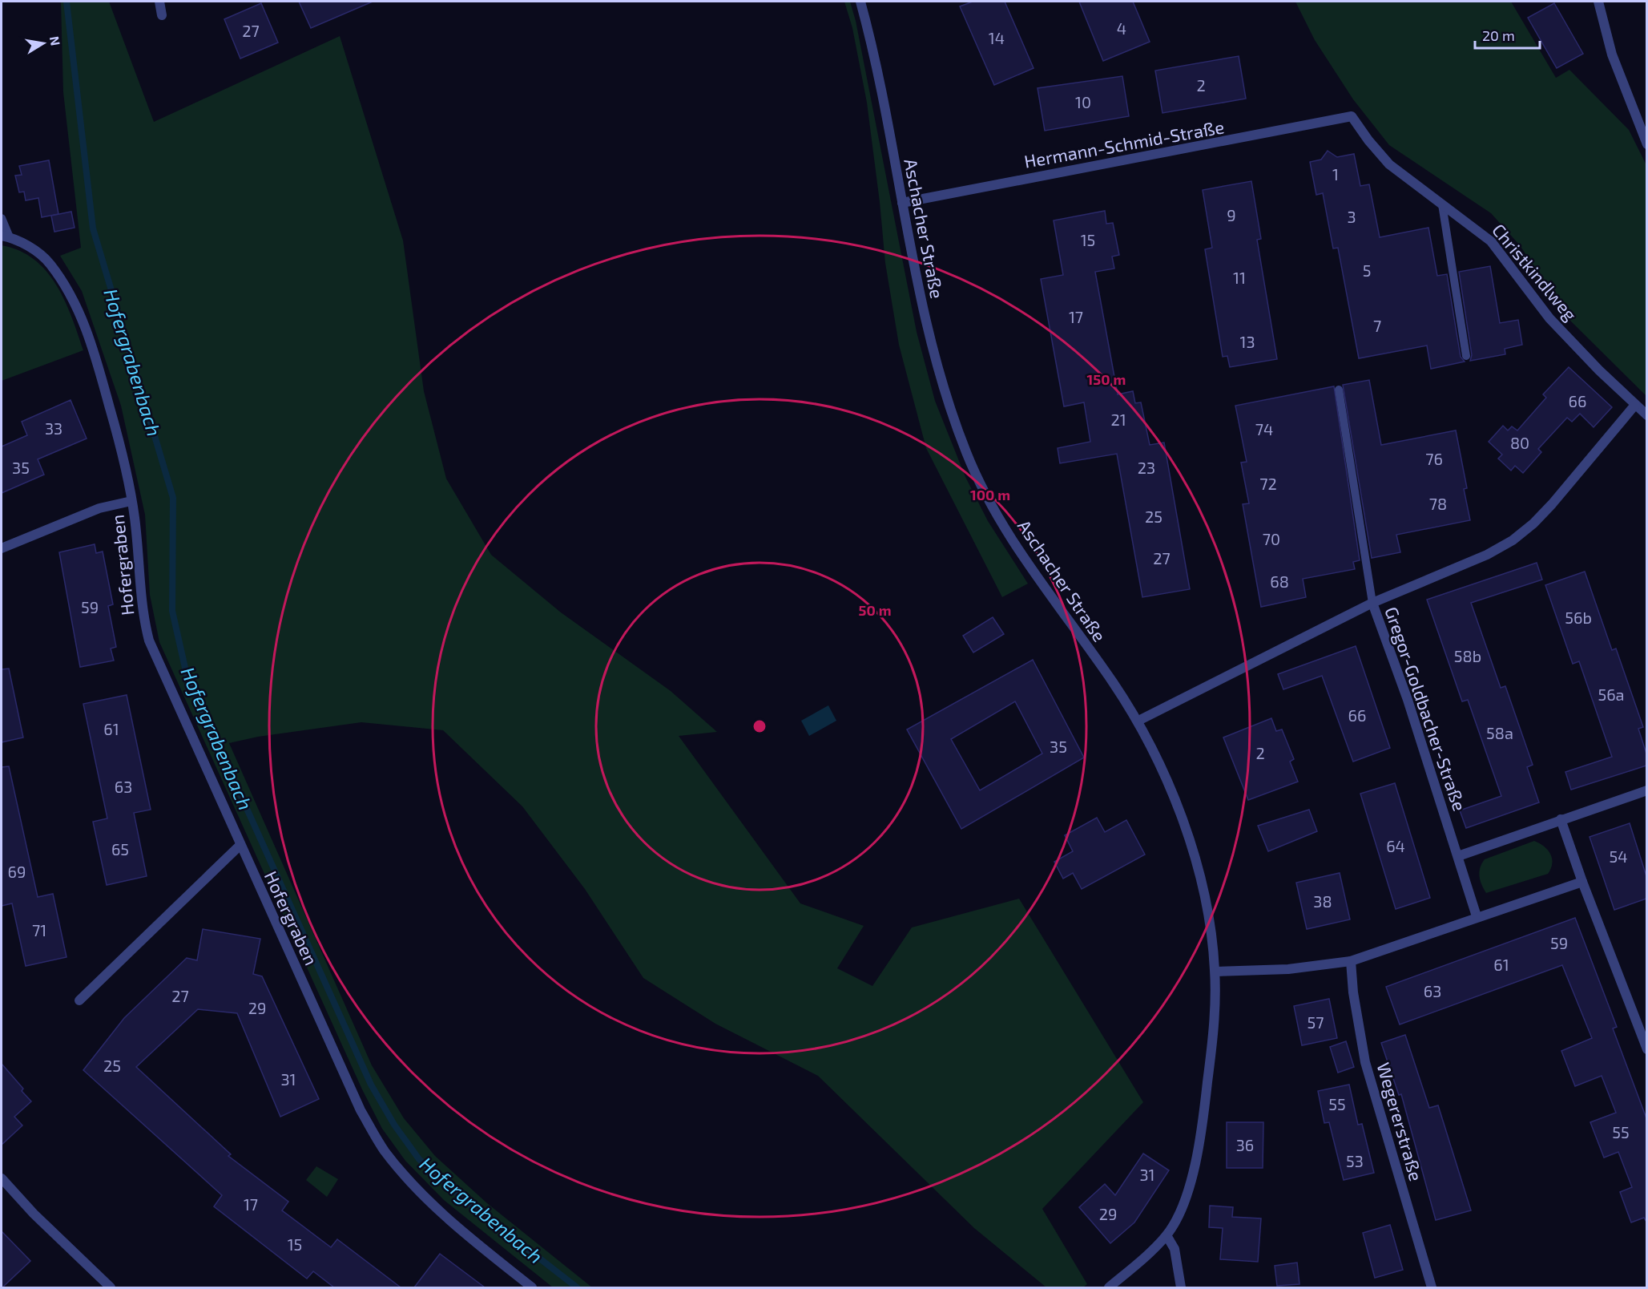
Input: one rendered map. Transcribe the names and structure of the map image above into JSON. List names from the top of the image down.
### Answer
{
  "streets": {
    "street": [
      "Hermann-Schmid-Straße",
      "Aschacher Straße",
      "Christkindlweg",
      "Hofergraben",
      "Gregor-Goldbacher-Straße",
      "Wegererstraße"
    ]
  },
  "crossings": [
    ["Hermann-Schmid-Straße", "Aschacher Straße"],
    ["Hermann-Schmid-Straße", "Christkindlweg"],
    ["Aschacher Straße", "Gregor-Goldbacher-Straße"]
  ],
  "water": ["Hofergrabenbach"],
  "house_numbers": [
    "4",
    "27",
    "14",
    "2",
    "10",
    "1",
    "9",
    "3",
    "15",
    "5",
    "11",
    "17",
    "7",
    "13",
    "66",
    "21",
    "33",
    "74",
    "80",
    "76",
    "35",
    "23",
    "72",
    "78",
    "25",
    "70",
    "27",
    "68",
    "59",
    "56b",
    "58b",
    "56a",
    "66",
    "61",
    "58a",
    "35",
    "2",
    "63",
    "64",
    "65",
    "54",
    "69",
    "38",
    "71",
    "59",
    "61",
    "63",
    "27",
    "29",
    "57",
    "25",
    "31",
    "55",
    "55",
    "36",
    "53",
    "31",
    "17",
    "29",
    "15"
  ],
  "scale_bar": "20 m",
  "north": "right",
  "rings": ["150 m", "100 m", "50 m"]
}
